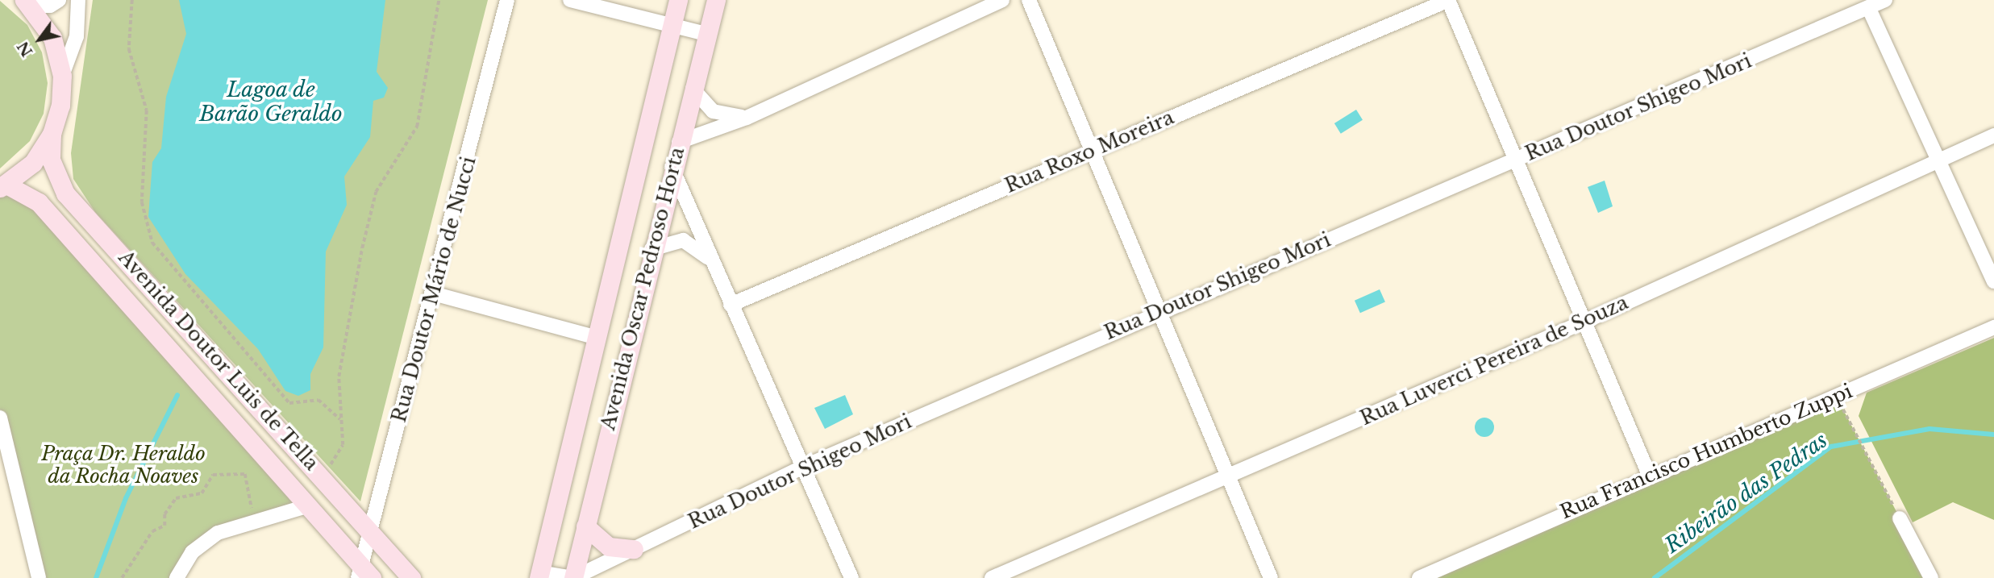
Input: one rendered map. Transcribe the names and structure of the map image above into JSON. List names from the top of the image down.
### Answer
{
  "streets": {
    "main road": ["Avenida Oscar Pedroso Horta", "Avenida Doutor Luis de Tella"],
    "street": [
      "Rua Doutor Shigeo Mori",
      "Rua Roxo Moreira",
      "Rua Doutor Mário de Nucci",
      "Rua Luverci Pereira de Souza",
      "Rua Francisco Humberto Zuppi"
    ]
  },
  "crossings": [
    ["Rua Doutor Shigeo Mori", "Avenida Oscar Pedroso Horta"],
    ["Rua Doutor Mário de Nucci", "Avenida Doutor Luis de Tella"]
  ],
  "water": ["Lagoa de Barão Geraldo", "Ribeirão das Pedras"],
  "parks": ["Praça Dr. Heraldo da Rocha Noaves"],
  "north": "bottom left"
}
